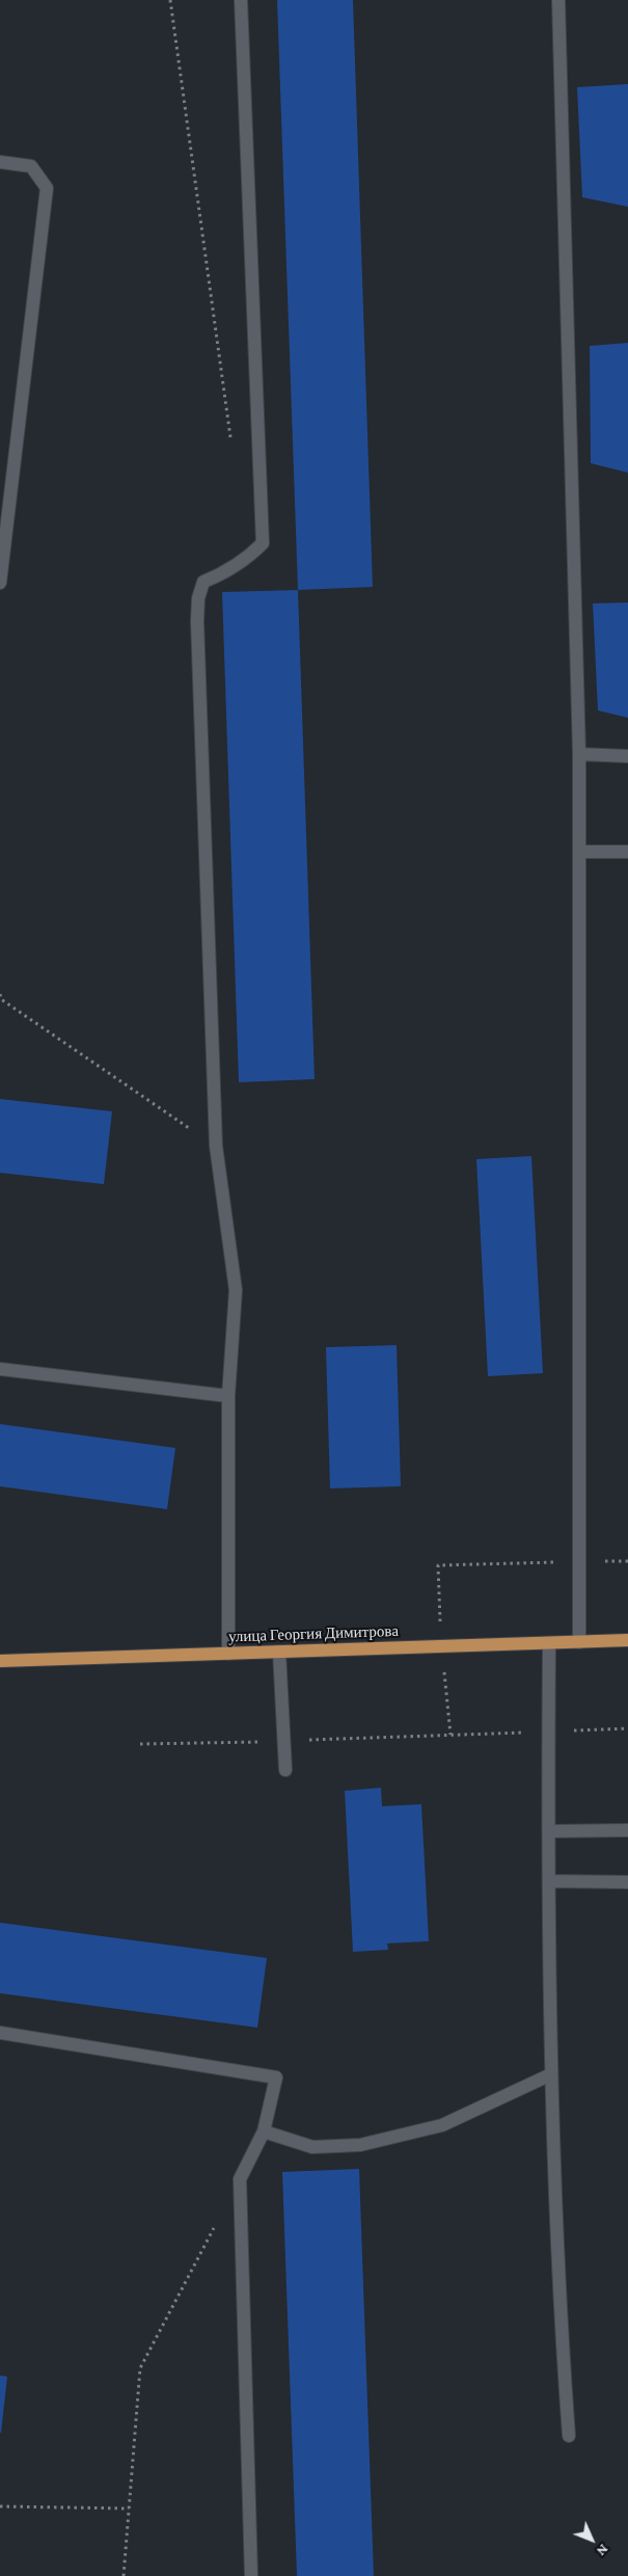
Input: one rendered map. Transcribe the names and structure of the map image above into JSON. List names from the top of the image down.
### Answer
{
  "streets": {
    "main road": ["улица Георгия Димитрова"]
  },
  "north": "bottom right"
}
